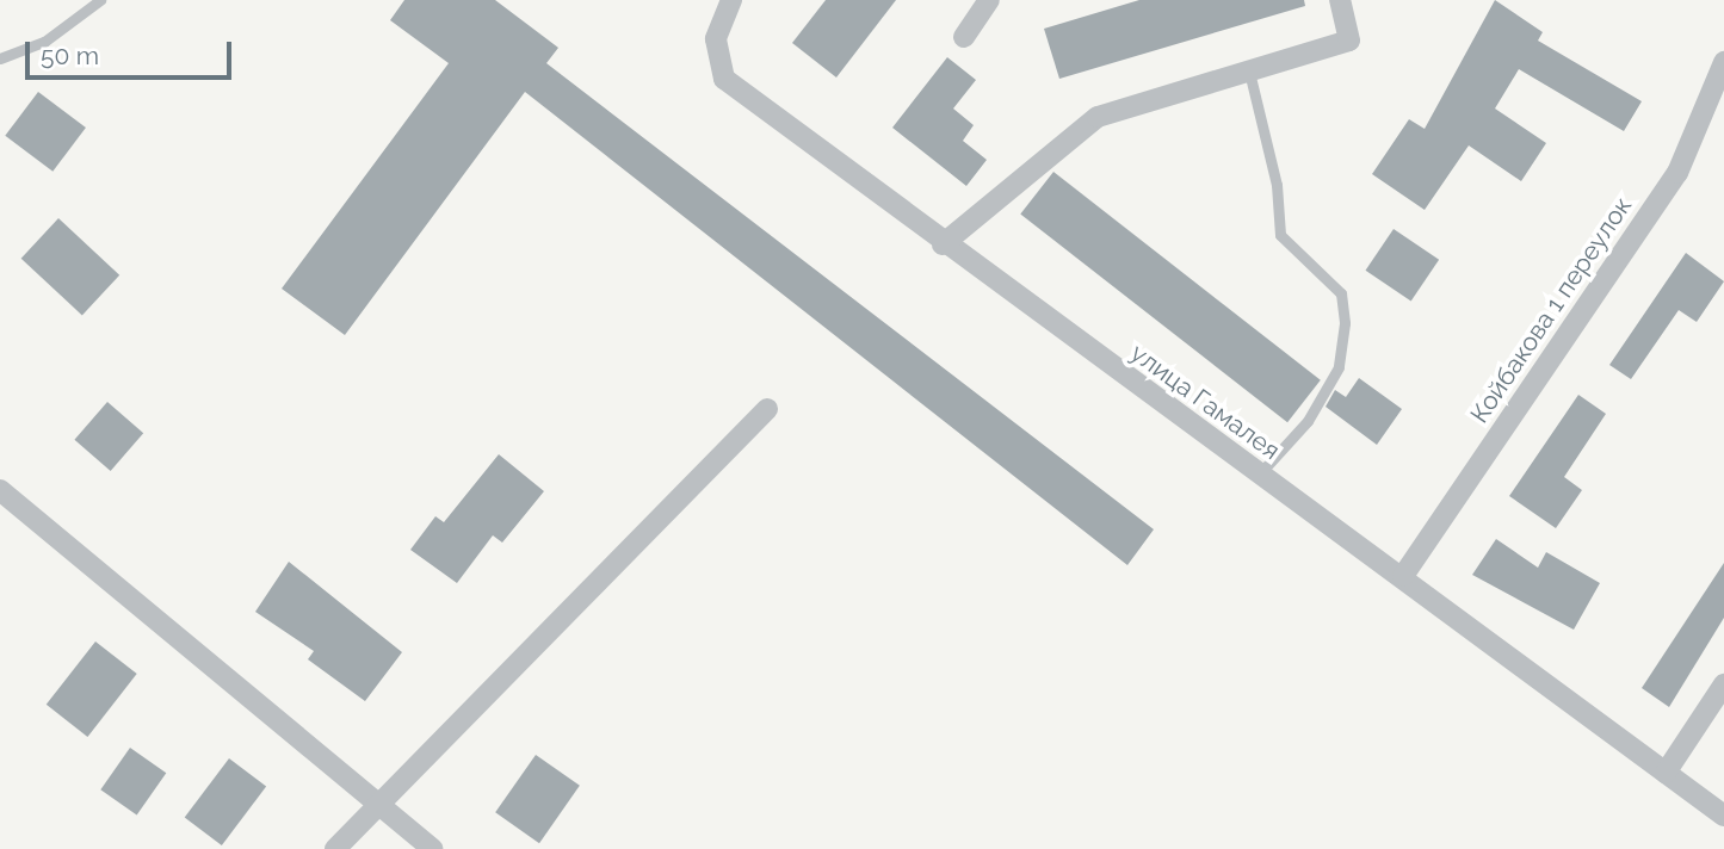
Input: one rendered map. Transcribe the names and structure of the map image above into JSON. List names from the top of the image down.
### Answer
{
  "streets": {
    "street": ["Койбакова 1 переулок", "улица Гамалея"]
  },
  "crossings": [
    ["Койбакова 1 переулок", "улица Гамалея"]
  ],
  "scale_bar": "50 m"
}
